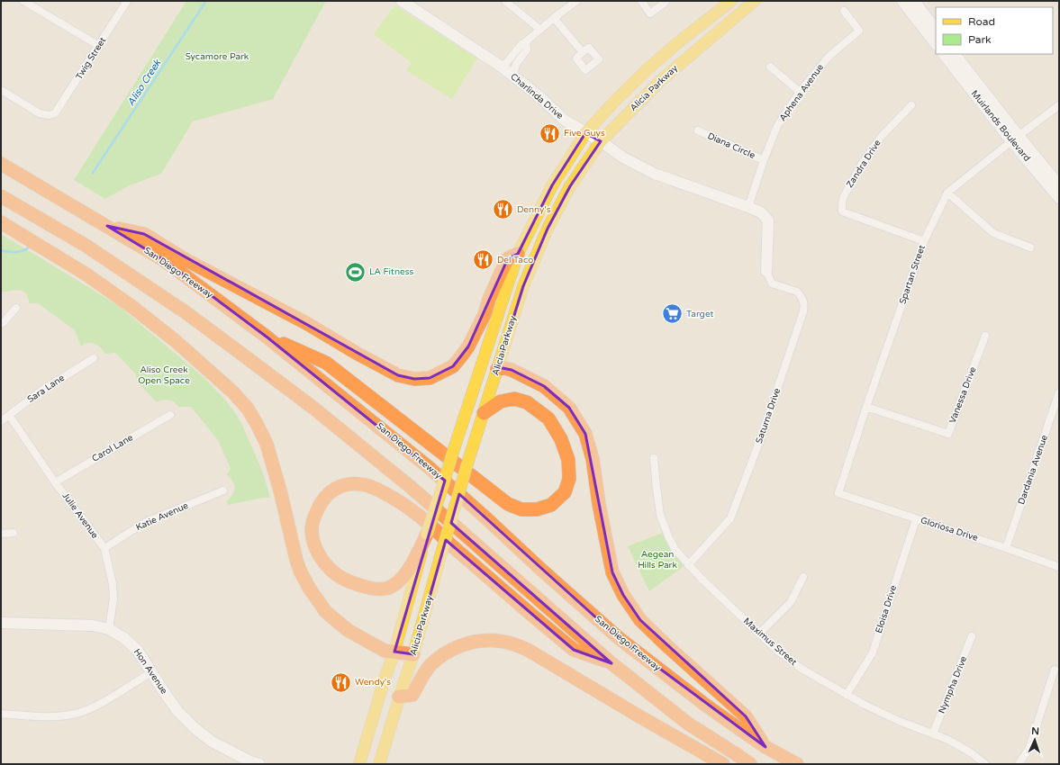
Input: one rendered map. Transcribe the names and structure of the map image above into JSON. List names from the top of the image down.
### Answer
{
  "streets": {
    "highway": ["San Diego Freeway"],
    "main road": ["Alicia Parkway"],
    "street": [
      "Twig Street",
      "Aphena Avenue",
      "Charlinda Drive",
      "Muirlands Boulevard",
      "Diana Circle",
      "Zandra Drive",
      "Spartan Street",
      "Sara Lane",
      "Vanessa Drive",
      "Saturna Drive",
      "Carol Lane",
      "Dardania Avenue",
      "Julie Avenue",
      "Katie Avenue",
      "Gloriosa Drive",
      "Eloisa Drive",
      "Maximus Street",
      "Hon Avenue",
      "Nympha Drive"
    ]
  },
  "crossings": [
    ["Alicia Parkway", "Charlinda Drive"],
    ["Aphena Avenue", "Charlinda Drive"],
    ["Aphena Avenue", "Diana Circle"],
    ["Charlinda Drive", "Saturna Drive"],
    ["Muirlands Boulevard", "Spartan Street"],
    ["Zandra Drive", "Spartan Street"],
    ["Spartan Street", "Vanessa Drive"],
    ["Spartan Street", "Gloriosa Drive"],
    ["Sara Lane", "Julie Avenue"],
    ["Saturna Drive", "Maximus Street"],
    ["Carol Lane", "Julie Avenue"],
    ["Dardania Avenue", "Gloriosa Drive"],
    ["Julie Avenue", "Katie Avenue"],
    ["Julie Avenue", "Hon Avenue"],
    ["Gloriosa Drive", "Eloisa Drive"],
    ["Eloisa Drive", "Maximus Street"],
    ["Maximus Street", "Nympha Drive"]
  ],
  "water": ["Aliso Creek"],
  "parks": ["Sycamore Park", "Aliso Creek Open Space", "Aegean Hills Park"],
  "places": {
    "restaurant": [
      "Five Guys",
      "Denny's",
      "Del Taco",
      "Wendy's"
    ],
    "sports": ["LA Fitness"],
    "supermarket": ["Target"]
  },
  "legend": ["Road", "Park"],
  "north": "top"
}
